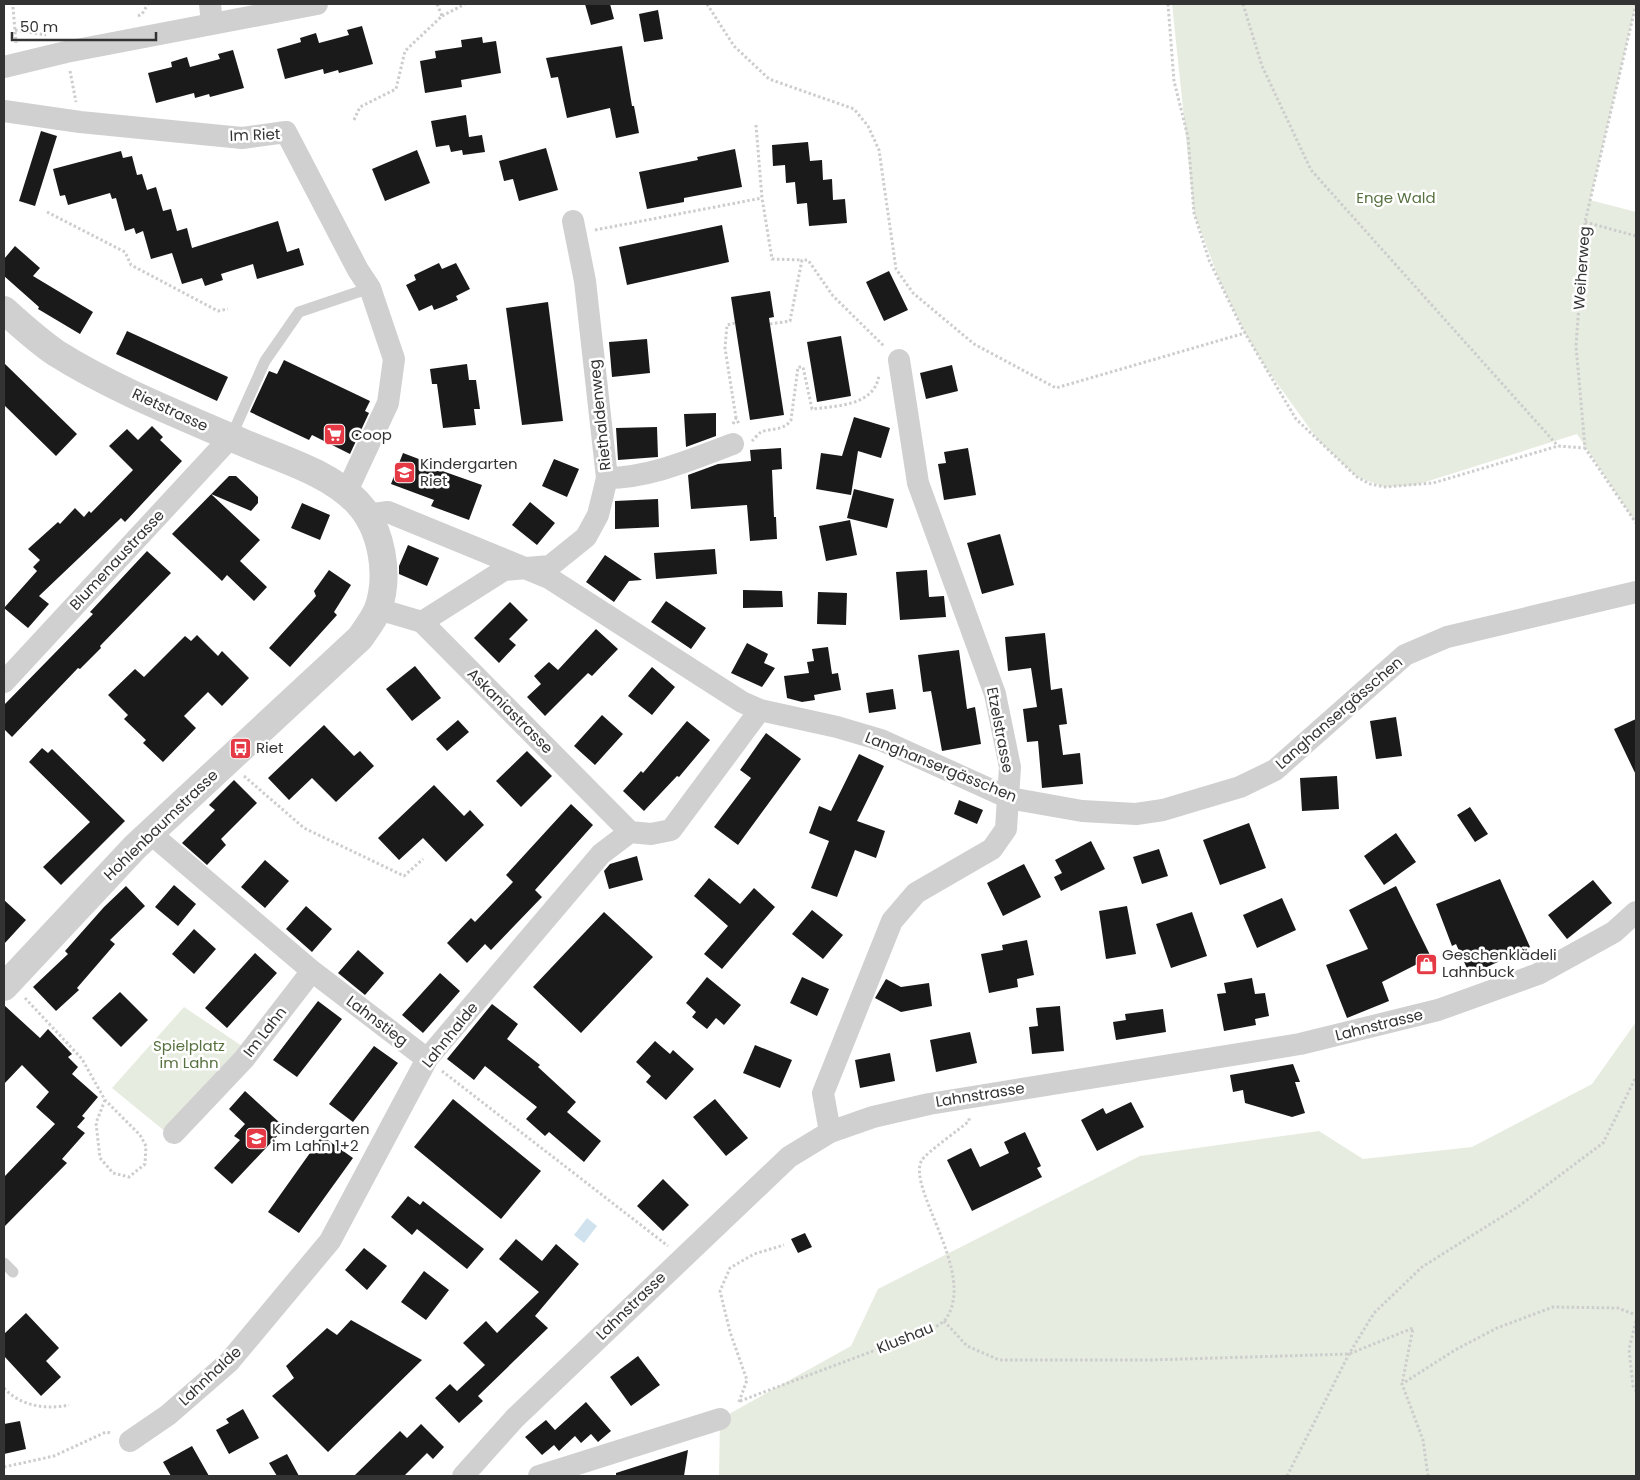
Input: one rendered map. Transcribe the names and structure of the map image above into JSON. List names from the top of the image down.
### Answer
{
  "streets": {
    "street": [
      "Im Riet",
      "Rietstrasse",
      "Riethaldenweg",
      "Blumenaustrasse",
      "Askaniastrasse",
      "Langhansergässchen",
      "Etzelstrasse",
      "Hohlenbaumstrasse",
      "Lahnstieg",
      "Lahnstrasse",
      "Im Lahn",
      "Lahnhalde"
    ],
    "path": ["Weiherweg", "Klushau"]
  },
  "crossings": [
    ["Rietstrasse", "Blumenaustrasse"],
    ["Rietstrasse", "Hohlenbaumstrasse"],
    ["Riethaldenweg", "Askaniastrasse"],
    ["Riethaldenweg", "Langhansergässchen"],
    ["Askaniastrasse", "Hohlenbaumstrasse"],
    ["Askaniastrasse", "Lahnhalde"],
    ["Langhansergässchen", "Etzelstrasse"],
    ["Etzelstrasse", "Lahnstrasse"],
    ["Hohlenbaumstrasse", "Lahnstieg"],
    ["Lahnstieg", "Im Lahn"],
    ["Lahnstieg", "Lahnhalde"],
    ["Lahnstrasse", "Klushau"]
  ],
  "parks": ["Enge Wald", "Spielplatz im Lahn"],
  "places": {
    "supermarket": ["Coop"],
    "school or university": ["Kindergarten Riet", "Kindergarten im Lahn 1+2"],
    "bus stop": ["Riet"],
    "shop": ["Geschenklädeli Lahnbuck"]
  },
  "scale_bar": "50 m"
}
